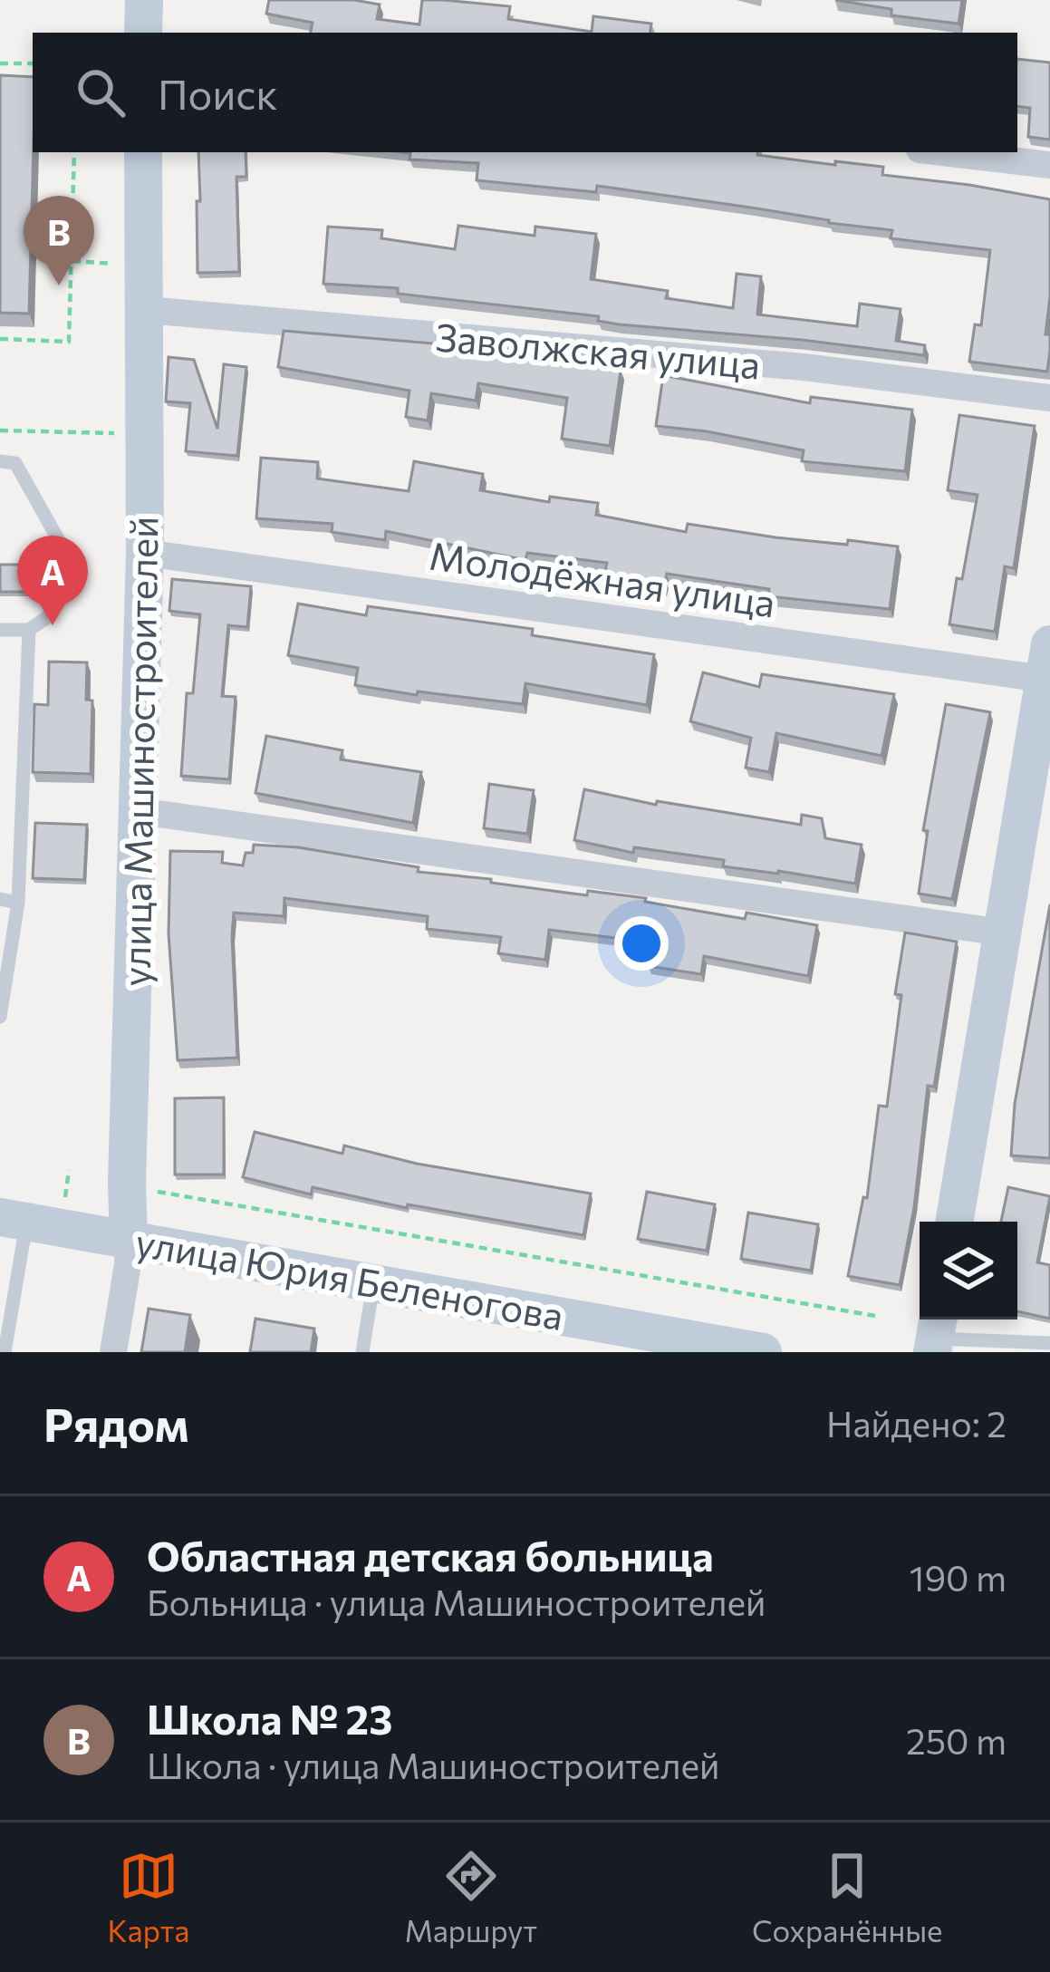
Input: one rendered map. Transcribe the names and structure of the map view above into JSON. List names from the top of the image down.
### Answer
{
  "streets": {
    "main road": ["улица Машиностроителей", "улица Юрия Беленогова"],
    "street": ["Заволжская улица", "Молодёжная улица"]
  },
  "crossings": [
    ["Заволжская улица", "улица Машиностроителей"],
    ["Молодёжная улица", "улица Машиностроителей"],
    ["улица Машиностроителей", "улица Юрия Беленогова"]
  ],
  "page": {
    "search": "Поиск",
    "pins": ["B", "A"],
    "heading": ["Рядом", "Найдено: 2"],
    "list": [
      {
        "mark": "A",
        "name": "Областная детская больница",
        "note": "Больница · улица Машиностроителей",
        "value": "190 m"
      },
      {
        "mark": "B",
        "name": "Школа № 23",
        "note": "Школа · улица Машиностроителей",
        "value": "250 m"
      }
    ],
    "nav": ["Карта", "Маршрут", "Сохранённые"]
  }
}
